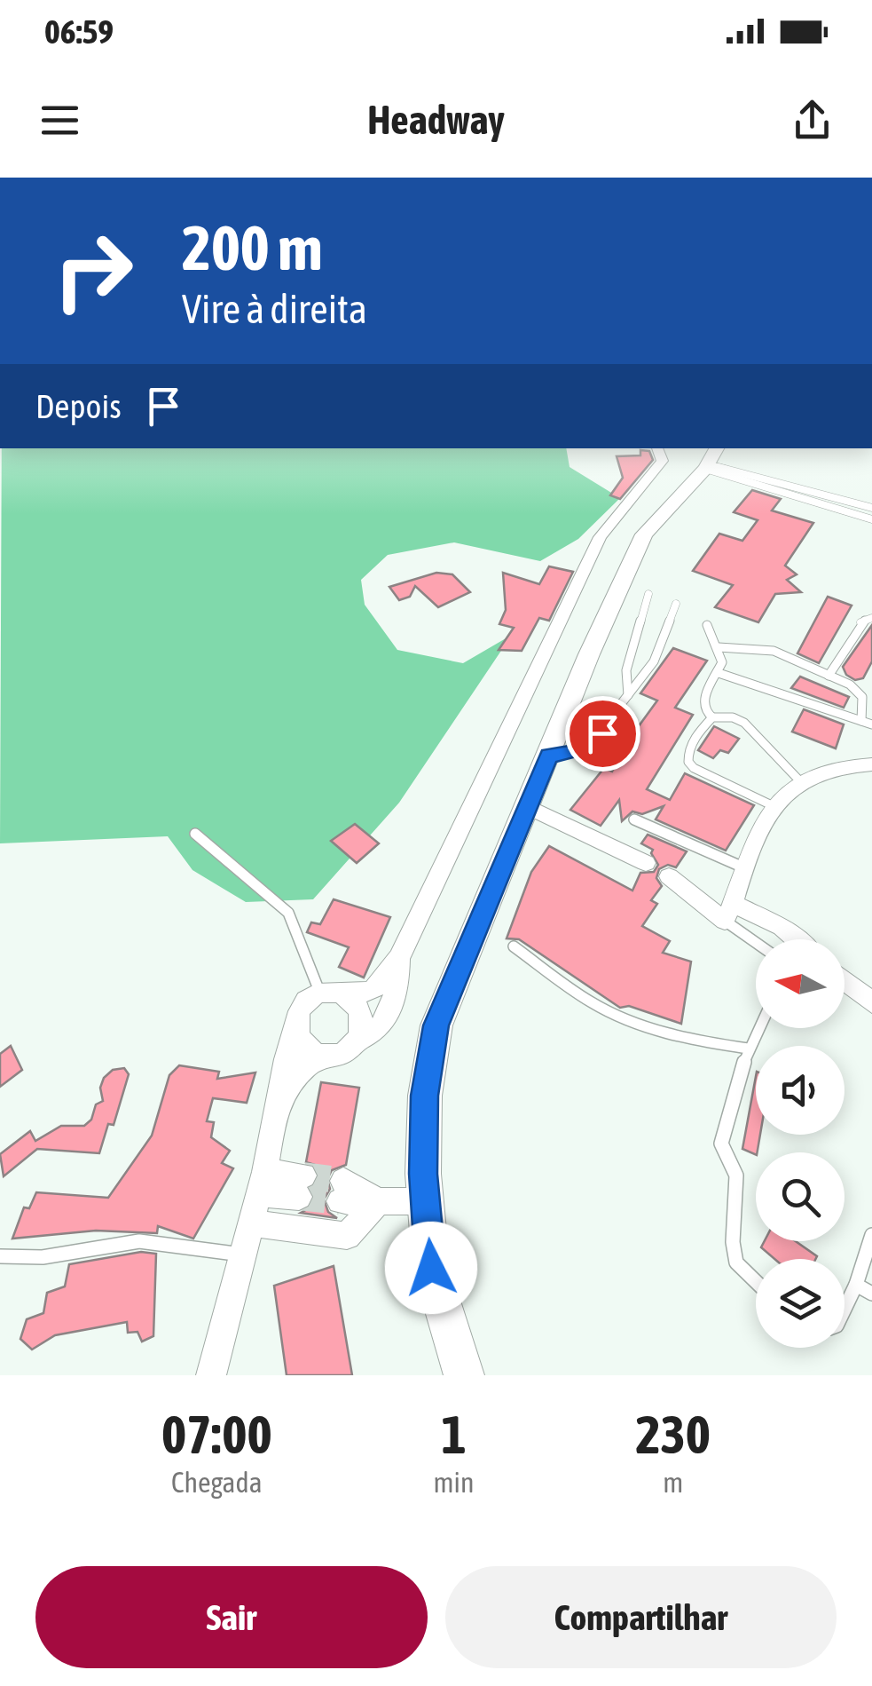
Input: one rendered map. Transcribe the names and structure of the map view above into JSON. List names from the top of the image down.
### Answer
{
  "north": "left",
  "page": {
    "status": "06:59",
    "header": "Headway",
    "turn": ["200 m", "Vire à direita"],
    "then": "Depois",
    "eta": [
      "07:00",
      "Chegada",
      "1",
      "min",
      "230",
      "m"
    ],
    "buttons": ["Sair", "Compartilhar"]
  }
}
